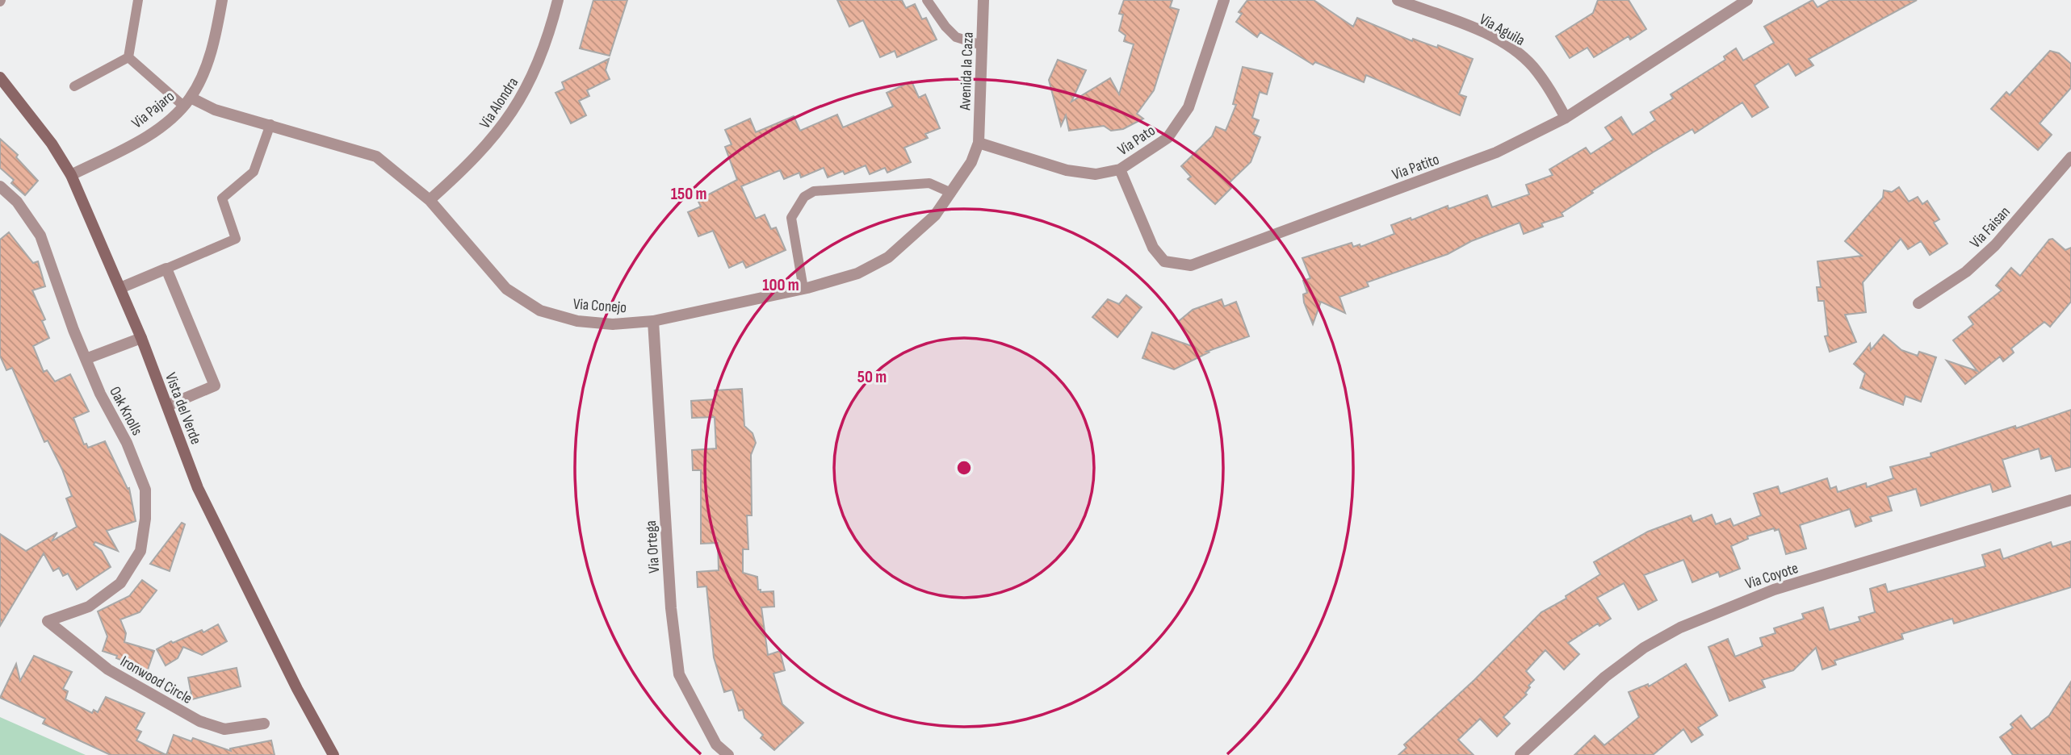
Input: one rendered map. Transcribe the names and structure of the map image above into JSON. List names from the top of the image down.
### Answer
{
  "streets": {
    "street": [
      "Via Aguila",
      "Avenida la Caza",
      "Via Alondra",
      "Via Pajaro",
      "Via Pato",
      "Via Patito",
      "Via Faisan",
      "Via Conejo",
      "Vista del Verde",
      "Oak Knolls",
      "Via Ortega",
      "Via Coyote",
      "Ironwood Circle"
    ]
  },
  "crossings": [
    ["Via Aguila", "Via Patito"],
    ["Avenida la Caza", "Via Pato"],
    ["Avenida la Caza", "Via Conejo"],
    ["Via Alondra", "Via Conejo"],
    ["Via Pajaro", "Via Conejo"],
    ["Via Pajaro", "Vista del Verde"],
    ["Via Pato", "Via Patito"],
    ["Via Pato", "Via Conejo"],
    ["Via Conejo", "Via Ortega"],
    ["Oak Knolls", "Ironwood Circle"]
  ],
  "rings": ["150 m", "100 m", "50 m"]
}
